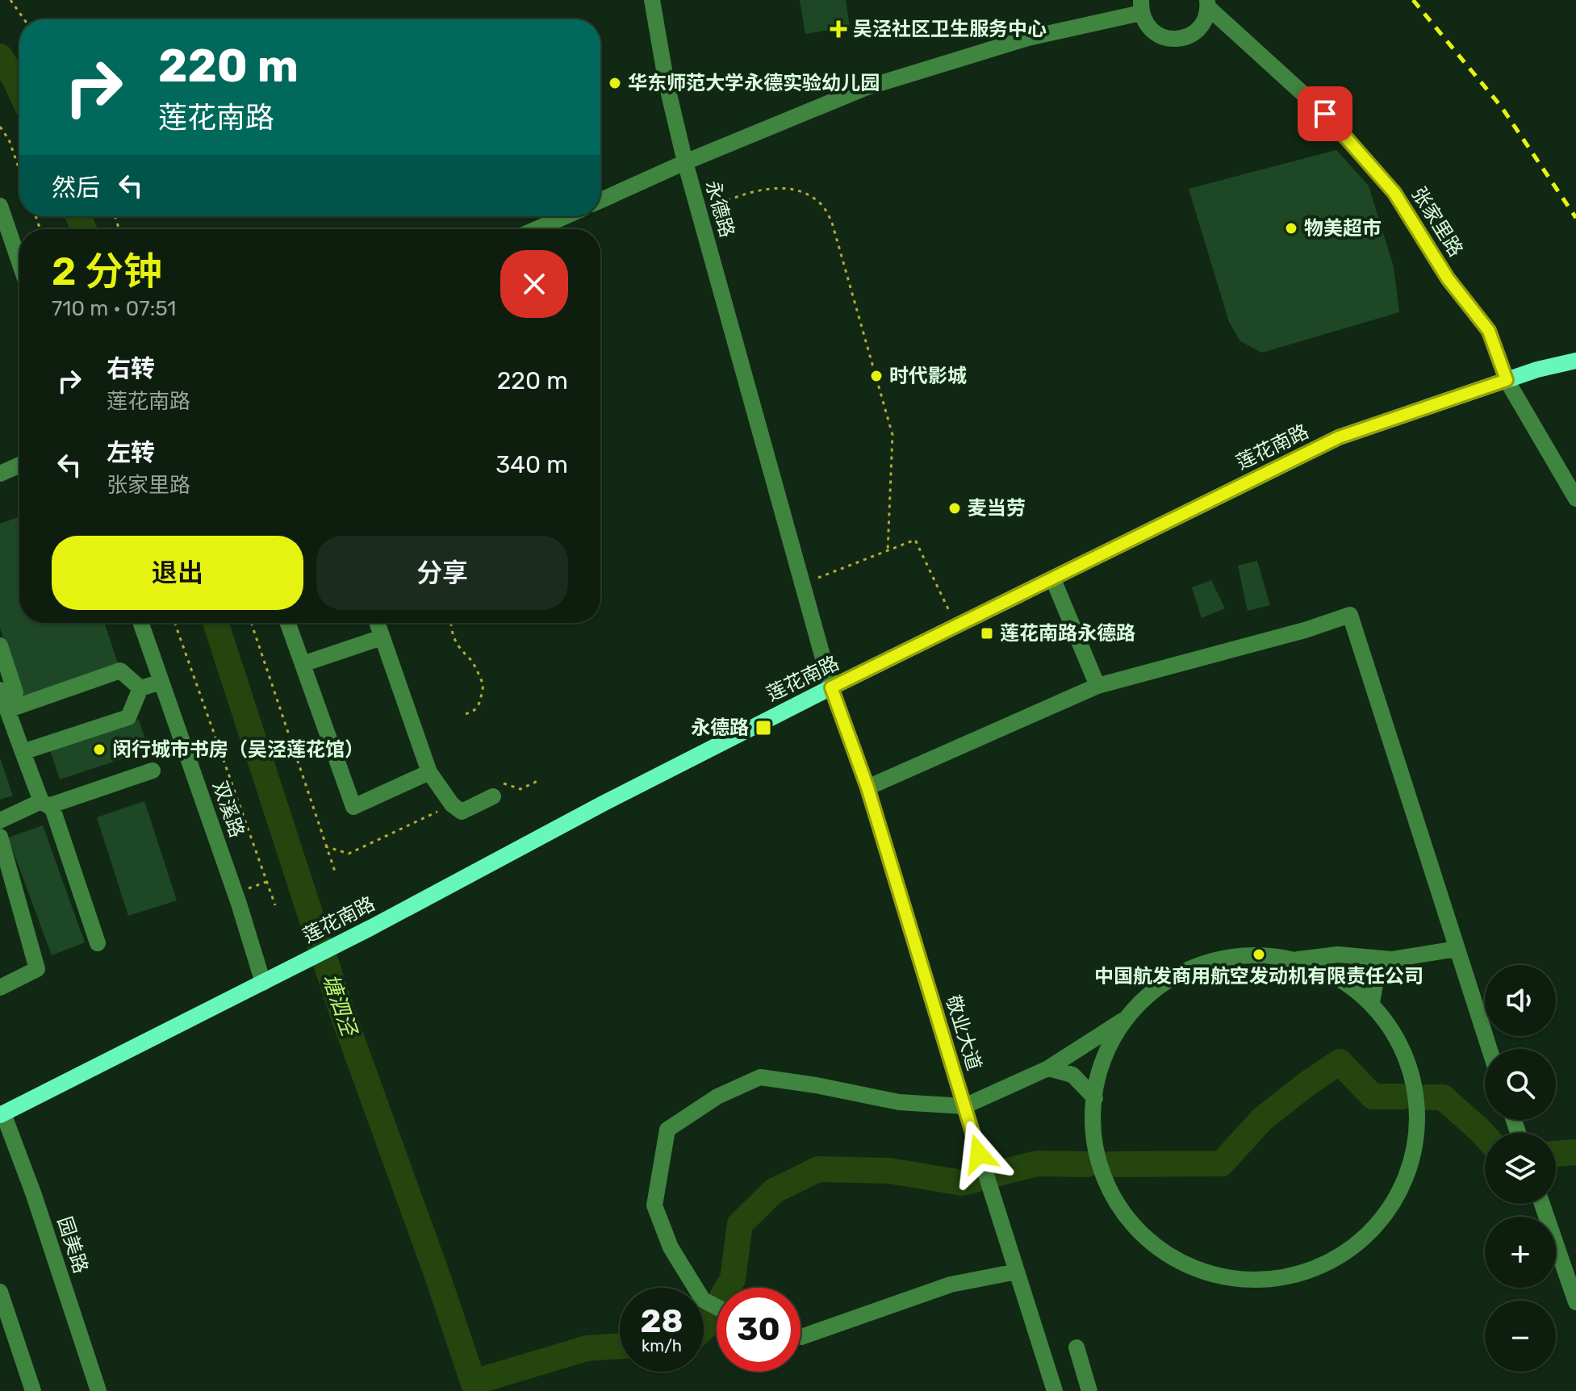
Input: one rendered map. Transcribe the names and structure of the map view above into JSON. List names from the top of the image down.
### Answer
{
  "streets": {
    "main road": ["莲花南路"],
    "street": [
      "永德路",
      "张家里路",
      "双溪路",
      "敬业大道",
      "园美路"
    ]
  },
  "crossings": [
    ["永德路", "莲花南路"],
    ["永德路", "敬业大道"],
    ["张家里路", "莲花南路"],
    ["莲花南路", "双溪路"],
    ["莲花南路", "敬业大道"],
    ["莲花南路", "园美路"]
  ],
  "water": ["塘泗泾"],
  "places": {
    "health": ["吴泾社区卫生服务中心"],
    "other": [
      "华东师范大学永德实验幼儿园",
      "物美超市",
      "时代影城",
      "麦当劳",
      "闵行城市书房（吴泾莲花馆）",
      "中国航发商用航空发动机有限责任公司"
    ],
    "transit": ["莲花南路永德路", "永德路"]
  },
  "page": {
    "turn": ["220 m", "莲花南路"],
    "then": "然后",
    "heading": ["2 分钟", "710 m · 07:51"],
    "list": [
      {
        "name": "右转",
        "note": "莲花南路",
        "value": "220 m"
      },
      {
        "name": "左转",
        "note": "张家里路",
        "value": "340 m"
      }
    ],
    "buttons": ["退出", "分享"],
    "map_buttons": ["+", "−"],
    "speed": "28 km/h",
    "limit": "30"
  }
}
